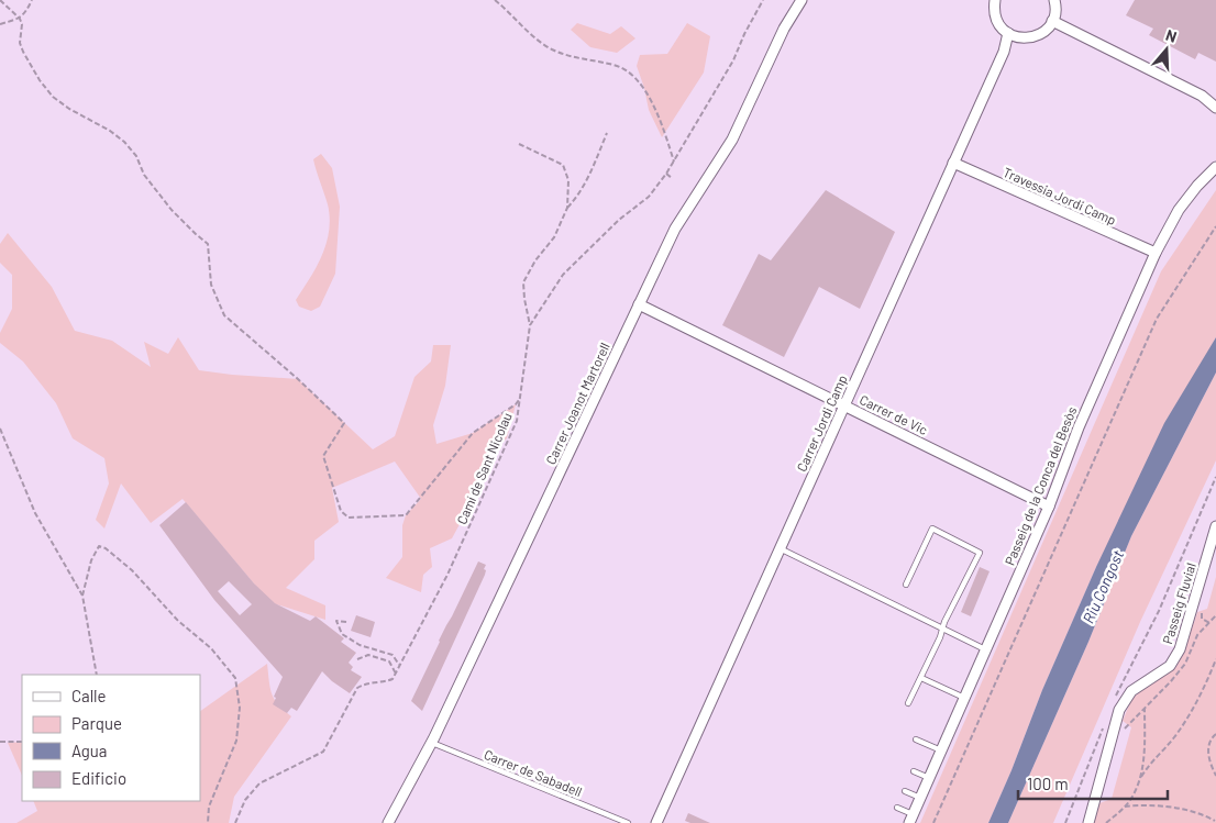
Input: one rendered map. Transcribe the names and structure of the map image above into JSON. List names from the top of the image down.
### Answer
{
  "streets": {
    "street": [
      "Travessia Jordi Camp",
      "Carrer Joanot Martorell",
      "Carrer de Vic",
      "Carrer Jordi Camp",
      "Passeig de la Conca del Besòs",
      "Passeig Fluvial"
    ],
    "lane": ["Carrer de Sabadell"],
    "path": ["Camí de Sant Nicolau"]
  },
  "crossings": [
    ["Travessia Jordi Camp", "Carrer Jordi Camp"],
    ["Travessia Jordi Camp", "Passeig de la Conca del Besòs"],
    ["Carrer Joanot Martorell", "Carrer de Vic"],
    ["Carrer Joanot Martorell", "Carrer de Sabadell"],
    ["Carrer de Vic", "Carrer Jordi Camp"],
    ["Carrer de Vic", "Passeig de la Conca del Besòs"]
  ],
  "water": ["Riu Congost"],
  "legend": [
    "Calle",
    "Parque",
    "Agua",
    "Edificio"
  ],
  "scale_bar": "100 m",
  "north": "top"
}
